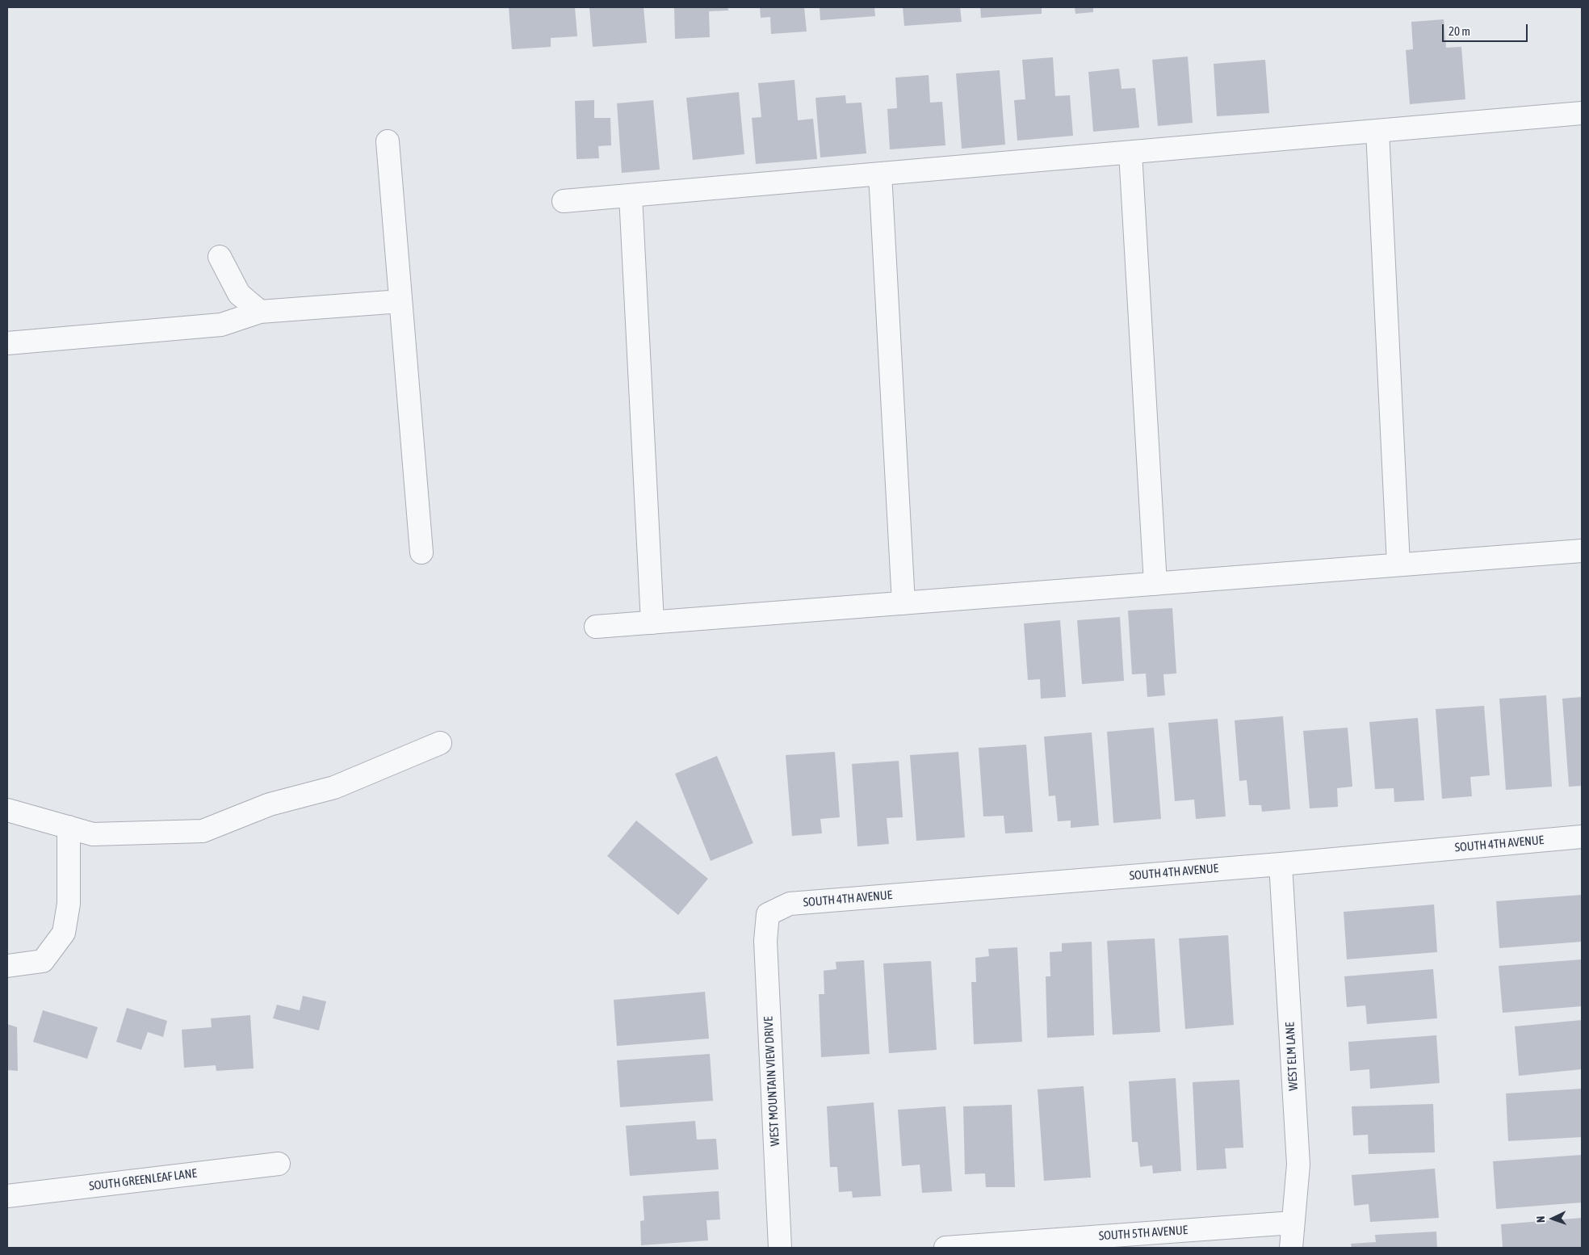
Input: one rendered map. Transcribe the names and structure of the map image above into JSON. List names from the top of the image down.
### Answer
{
  "streets": {
    "street": [
      "SOUTH 4TH AVENUE",
      "WEST ELM LANE",
      "WEST MOUNTAIN VIEW DRIVE",
      "SOUTH GREENLEAF LANE",
      "SOUTH 5TH AVENUE"
    ]
  },
  "crossings": [
    ["SOUTH 4TH AVENUE", "WEST ELM LANE"],
    ["SOUTH 4TH AVENUE", "WEST MOUNTAIN VIEW DRIVE"],
    ["WEST ELM LANE", "SOUTH 5TH AVENUE"]
  ],
  "scale_bar": "20 m",
  "north": "left"
}
